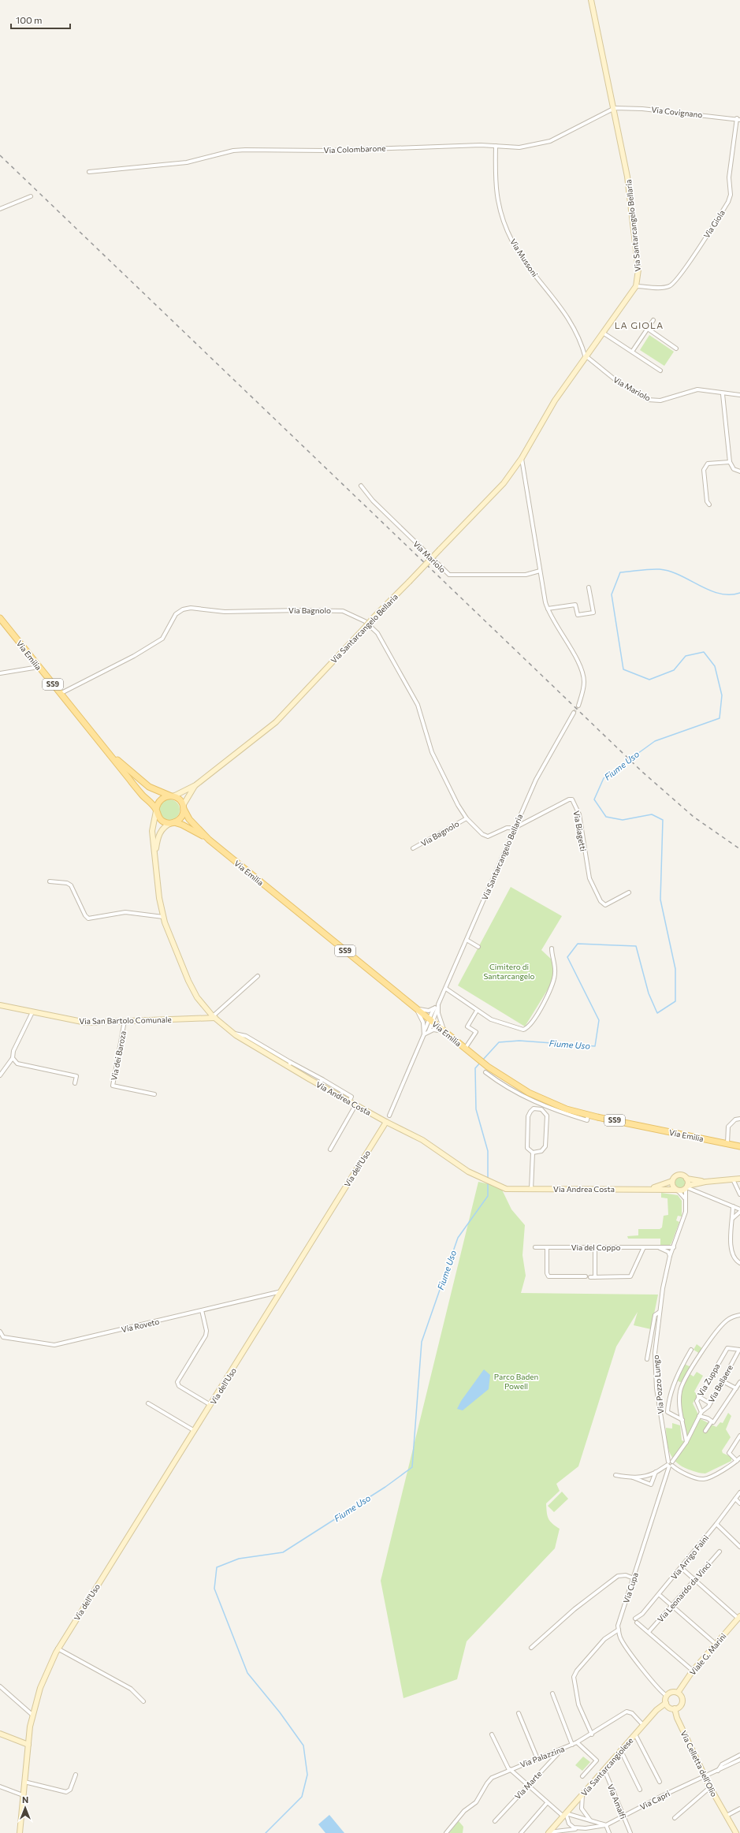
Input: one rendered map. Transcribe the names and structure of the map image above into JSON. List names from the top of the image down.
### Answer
{
  "streets": {
    "main road": ["Via Emilia", "SS9"],
    "street": [
      "Via Covignano",
      "Via Colombarone",
      "Via Giola",
      "Via Santarcangelo Bellaria",
      "Via Mussoni",
      "Via Mariolo",
      "Via Bagnolo",
      "Via Biagetti",
      "Via San Bartolo Comunale",
      "Via dei Baroza",
      "Via Andrea Costa",
      "Via dell'Uso",
      "Via del Coppo",
      "Via Roveto",
      "Via Zuppa",
      "Via Bellaere",
      "Via Pozzo Lungo",
      "Via Arrigo Faini",
      "Via Cupa",
      "Via Leonardo da Vinci",
      "Viale G. Marini",
      "Via Palazzina",
      "Via Celletta dell'Olio",
      "Via Santarcangiolese",
      "Via Marte",
      "Via Capri",
      "Via Amalfi"
    ]
  },
  "crossings": [
    ["Via Covignano", "Via Colombarone"],
    ["Via Covignano", "Via Giola"],
    ["Via Covignano", "Via Santarcangelo Bellaria"],
    ["Via Colombarone", "Via Santarcangelo Bellaria"],
    ["Via Colombarone", "Via Mussoni"],
    ["Via Giola", "Via Santarcangelo Bellaria"],
    ["Via Santarcangelo Bellaria", "Via Mussoni"],
    ["Via Santarcangelo Bellaria", "Via Mariolo"],
    ["Via Santarcangelo Bellaria", "Via Bagnolo"],
    ["Via Santarcangelo Bellaria", "Via Emilia"],
    ["Via Santarcangelo Bellaria", "Via Biagetti"],
    ["Via Santarcangelo Bellaria", "Via Andrea Costa"],
    ["Via Mussoni", "Via Mariolo"],
    ["Via Bagnolo", "Via Emilia"],
    ["Via Bagnolo", "Via Biagetti"],
    ["Via Emilia", "Via Andrea Costa"],
    ["Via San Bartolo Comunale", "Via dei Baroza"],
    ["Via San Bartolo Comunale", "Via Andrea Costa"],
    ["Via Andrea Costa", "Via dell'Uso"],
    ["Via Andrea Costa", "Via Pozzo Lungo"],
    ["Via dell'Uso", "Via Roveto"],
    ["Via del Coppo", "Via Pozzo Lungo"],
    ["Via Zuppa", "Via Bellaere"],
    ["Via Bellaere", "Via Pozzo Lungo"],
    ["Via Bellaere", "Via Cupa"],
    ["Via Pozzo Lungo", "Via Cupa"],
    ["Via Arrigo Faini", "Via Leonardo da Vinci"],
    ["Viale G. Marini", "Via Celletta dell'Olio"],
    ["Viale G. Marini", "Via Santarcangiolese"],
    ["Via Palazzina", "Via Santarcangiolese"],
    ["Via Palazzina", "Via Marte"],
    ["Via Celletta dell'Olio", "Via Santarcangiolese"],
    ["Via Celletta dell'Olio", "Via Capri"],
    ["Via Santarcangiolese", "Via Capri"],
    ["Via Santarcangiolese", "Via Amalfi"],
    ["Via Capri", "Via Amalfi"]
  ],
  "districts": ["LA GIOLA"],
  "water": ["Fiume Uso"],
  "parks": ["Cimitero di Santarcangelo", "Parco Baden Powell"],
  "scale_bar": "100 m",
  "north": "top"
}
